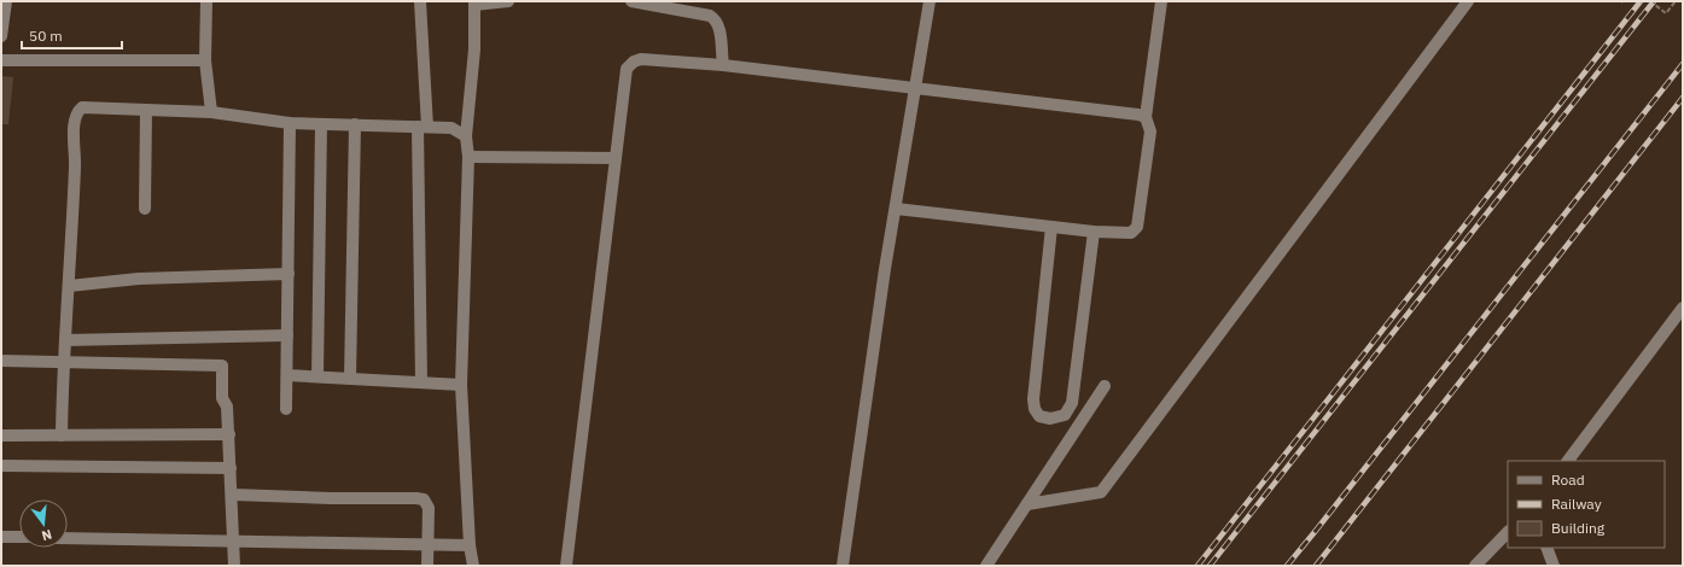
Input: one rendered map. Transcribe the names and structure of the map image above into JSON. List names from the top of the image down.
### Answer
{
  "legend": ["Road", "Railway", "Building"],
  "scale_bar": "50 m",
  "north": "bottom"
}
